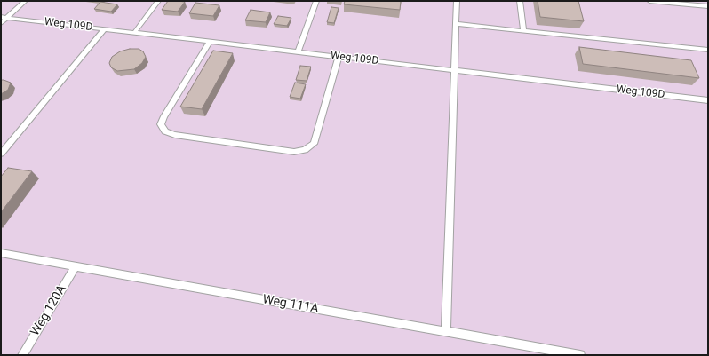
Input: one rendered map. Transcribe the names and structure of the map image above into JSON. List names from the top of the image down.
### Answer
{
  "streets": {
    "lane": ["Weg 109D", "Weg 111A", "Weg 120A"]
  },
  "crossings": [
    ["Weg 111A", "Weg 120A"]
  ]
}
